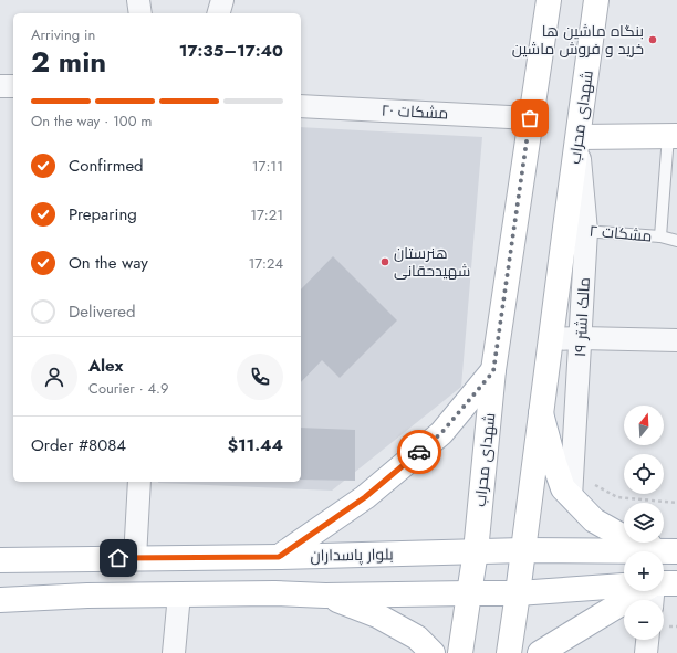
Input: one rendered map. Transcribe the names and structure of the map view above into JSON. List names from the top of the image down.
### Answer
{
  "streets": {
    "main road": ["شهدای محراب", "بلوار پاسداران"],
    "street": ["مشکات ۲۰", "مالک اشتر ۱۹"],
    "lane": ["مشکات ۲"]
  },
  "crossings": [
    ["مشکات ۲۰", "شهدای محراب"],
    ["شهدای محراب", "مشکات ۲"],
    ["شهدای محراب", "مالک اشتر ۱۹"],
    ["شهدای محراب", "بلوار پاسداران"],
    ["مشکات ۲", "مالک اشتر ۱۹"]
  ],
  "places": ["بنگاه ماشین ها خرید و فروش ماشین", "هنرستان شهیدحقانی"],
  "north": "top",
  "page": {
    "heading": ["2 min", "Arriving in", "17:35–17:40"],
    "panel": [
      "Alex",
      "Courier · 4.9",
      "Order #8084",
      "$11.44"
    ],
    "bar": "On the way · 100 m",
    "list": [
      ["Confirmed", "17:11"],
      ["Preparing", "17:21"],
      ["On the way", "17:24"],
      "Delivered"
    ],
    "map_buttons": ["+", "−"]
  }
}
